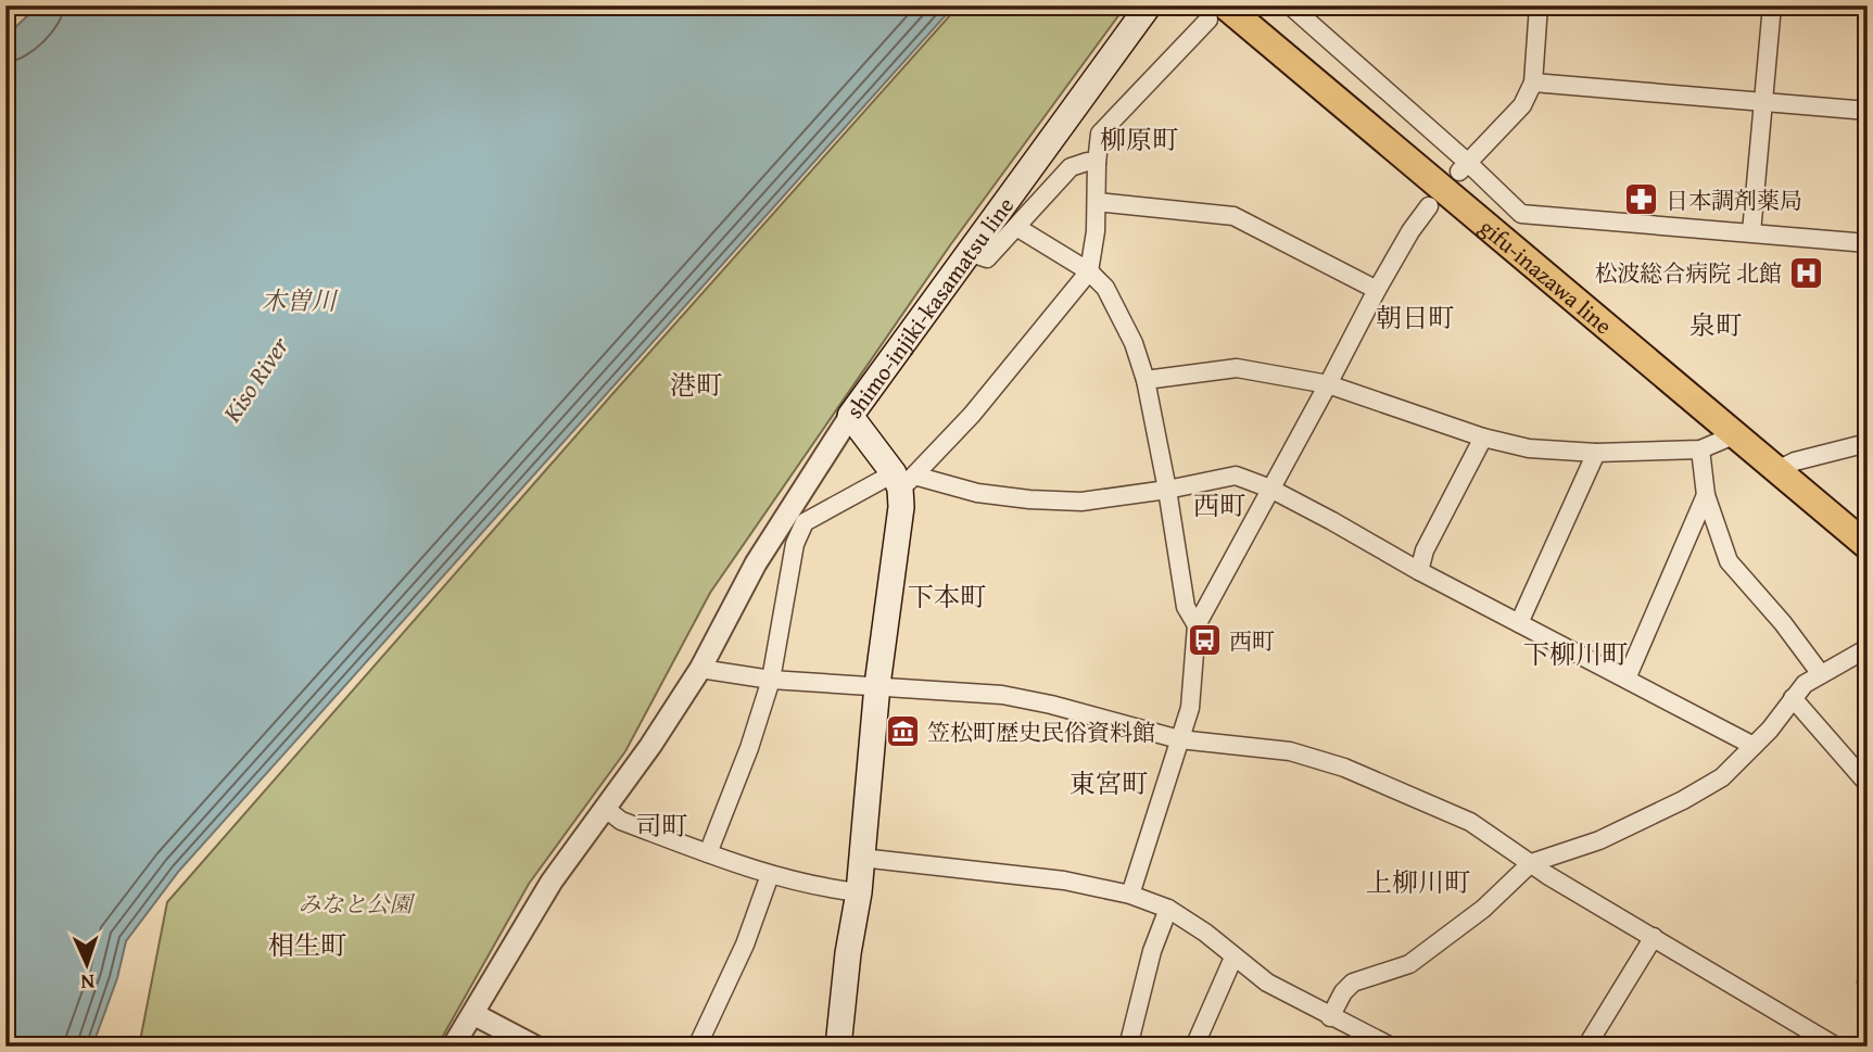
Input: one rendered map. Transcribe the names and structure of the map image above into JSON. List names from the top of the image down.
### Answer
{
  "streets": {
    "main road": ["gifu-inazawa line", "shimo-injiki-kasamatsu line"]
  },
  "districts": [
    "柳原町",
    "朝日町",
    "泉町",
    "港町",
    "西町",
    "下本町",
    "下柳川町",
    "東宮町",
    "司町",
    "上柳川町",
    "相生町"
  ],
  "water": ["木曽川", "Kiso River"],
  "parks": ["みなと公園"],
  "places": {
    "pharmacy": ["日本調剤薬局"],
    "hospital": ["松波総合病院 北館"],
    "bus stop": ["西町"],
    "museum": ["笠松町歴史民俗資料館"]
  },
  "north": "bottom"
}
